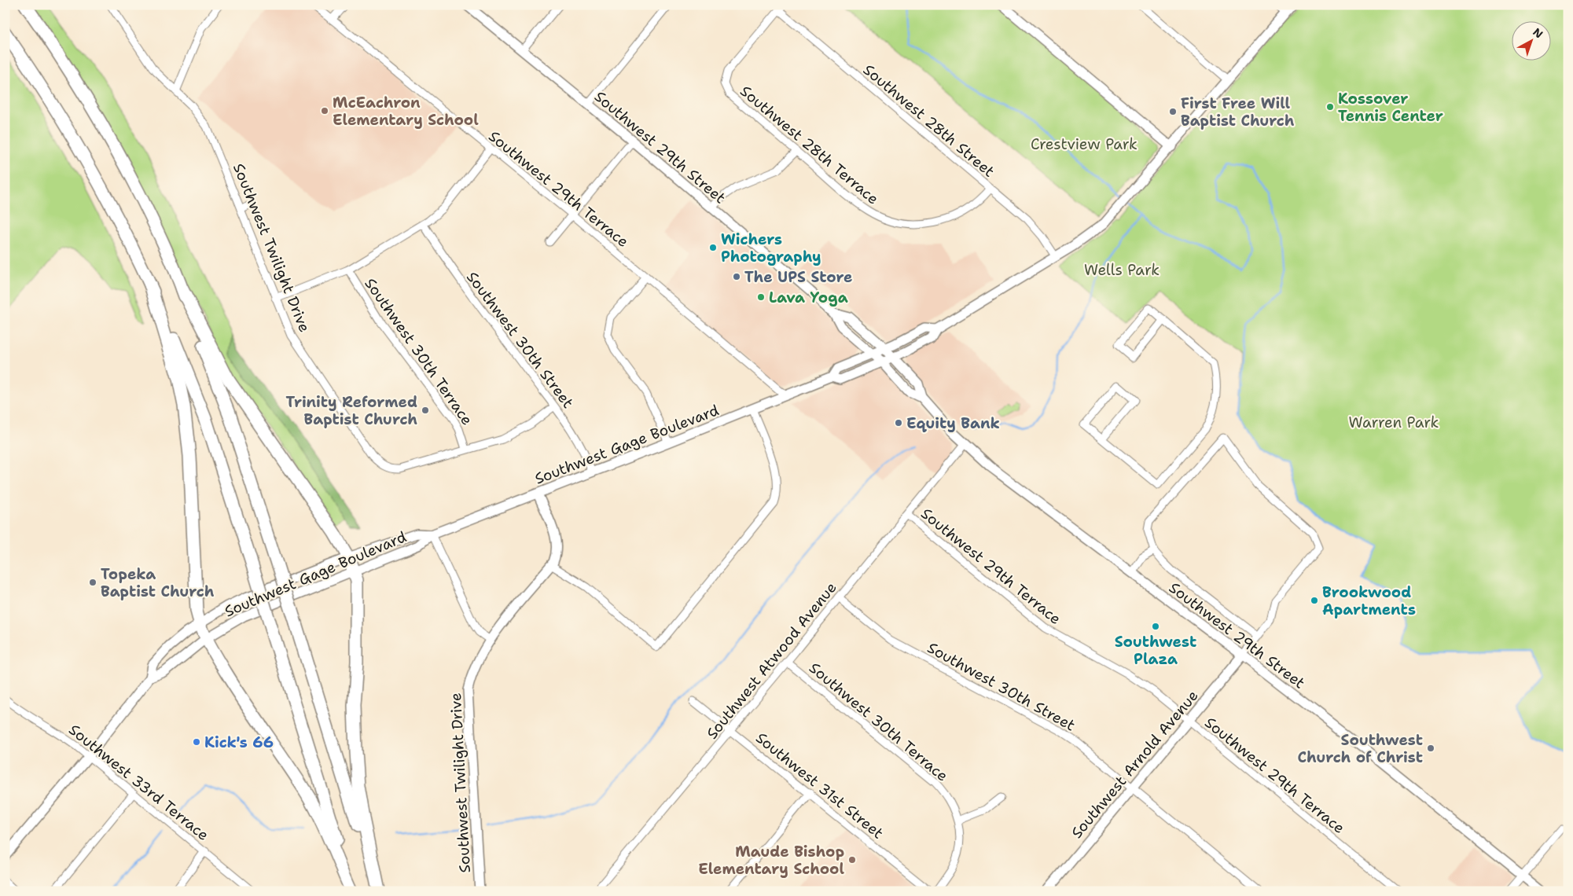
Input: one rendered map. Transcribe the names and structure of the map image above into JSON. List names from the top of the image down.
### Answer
{
  "streets": {
    "main road": [
      "Southwest 29th Street",
      "Southwest Twilight Drive",
      "Southwest Gage Boulevard",
      "Southwest Arnold Avenue"
    ],
    "street": [
      "Southwest 28th Street",
      "Southwest 28th Terrace",
      "Southwest 29th Terrace",
      "Southwest 30th Street",
      "Southwest 30th Terrace",
      "Southwest Atwood Avenue",
      "Southwest 33rd Terrace",
      "Southwest 31st Street"
    ]
  },
  "crossings": [
    ["Southwest 28th Street", "Southwest 28th Terrace"],
    ["Southwest 28th Street", "Southwest Gage Boulevard"],
    ["Southwest 29th Street", "Southwest Gage Boulevard"],
    ["Southwest 29th Street", "Southwest Atwood Avenue"],
    ["Southwest 29th Street", "Southwest Arnold Avenue"],
    ["Southwest 29th Terrace", "Southwest Gage Boulevard"],
    ["Southwest 29th Terrace", "Southwest Atwood Avenue"],
    ["Southwest 29th Terrace", "Southwest Arnold Avenue"],
    ["Southwest Twilight Drive", "Southwest 30th Street"],
    ["Southwest Twilight Drive", "Southwest 30th Terrace"],
    ["Southwest Twilight Drive", "Southwest Gage Boulevard"],
    ["Southwest 30th Street", "Southwest Gage Boulevard"],
    ["Southwest 30th Street", "Southwest Atwood Avenue"],
    ["Southwest 30th Street", "Southwest Arnold Avenue"],
    ["Southwest 30th Terrace", "Southwest Atwood Avenue"],
    ["Southwest Gage Boulevard", "Southwest 33rd Terrace"],
    ["Southwest Atwood Avenue", "Southwest 31st Street"]
  ],
  "parks": ["Crestview Park", "Wells Park", "Warren Park"],
  "places": [
    "Kossover Tennis Center",
    "McEachron Elementary School",
    "First Free Will Baptist Church",
    "Wichers Photography",
    "The UPS Store",
    "Lava Yoga",
    "Trinity Reformed Baptist Church",
    "Equity Bank",
    "Topeka Baptist Church",
    "Brookwood Apartments",
    "Southwest Plaza",
    "Kick's 66",
    "Southwest Church of Christ",
    "Maude Bishop Elementary School"
  ],
  "north": "top right"
}
